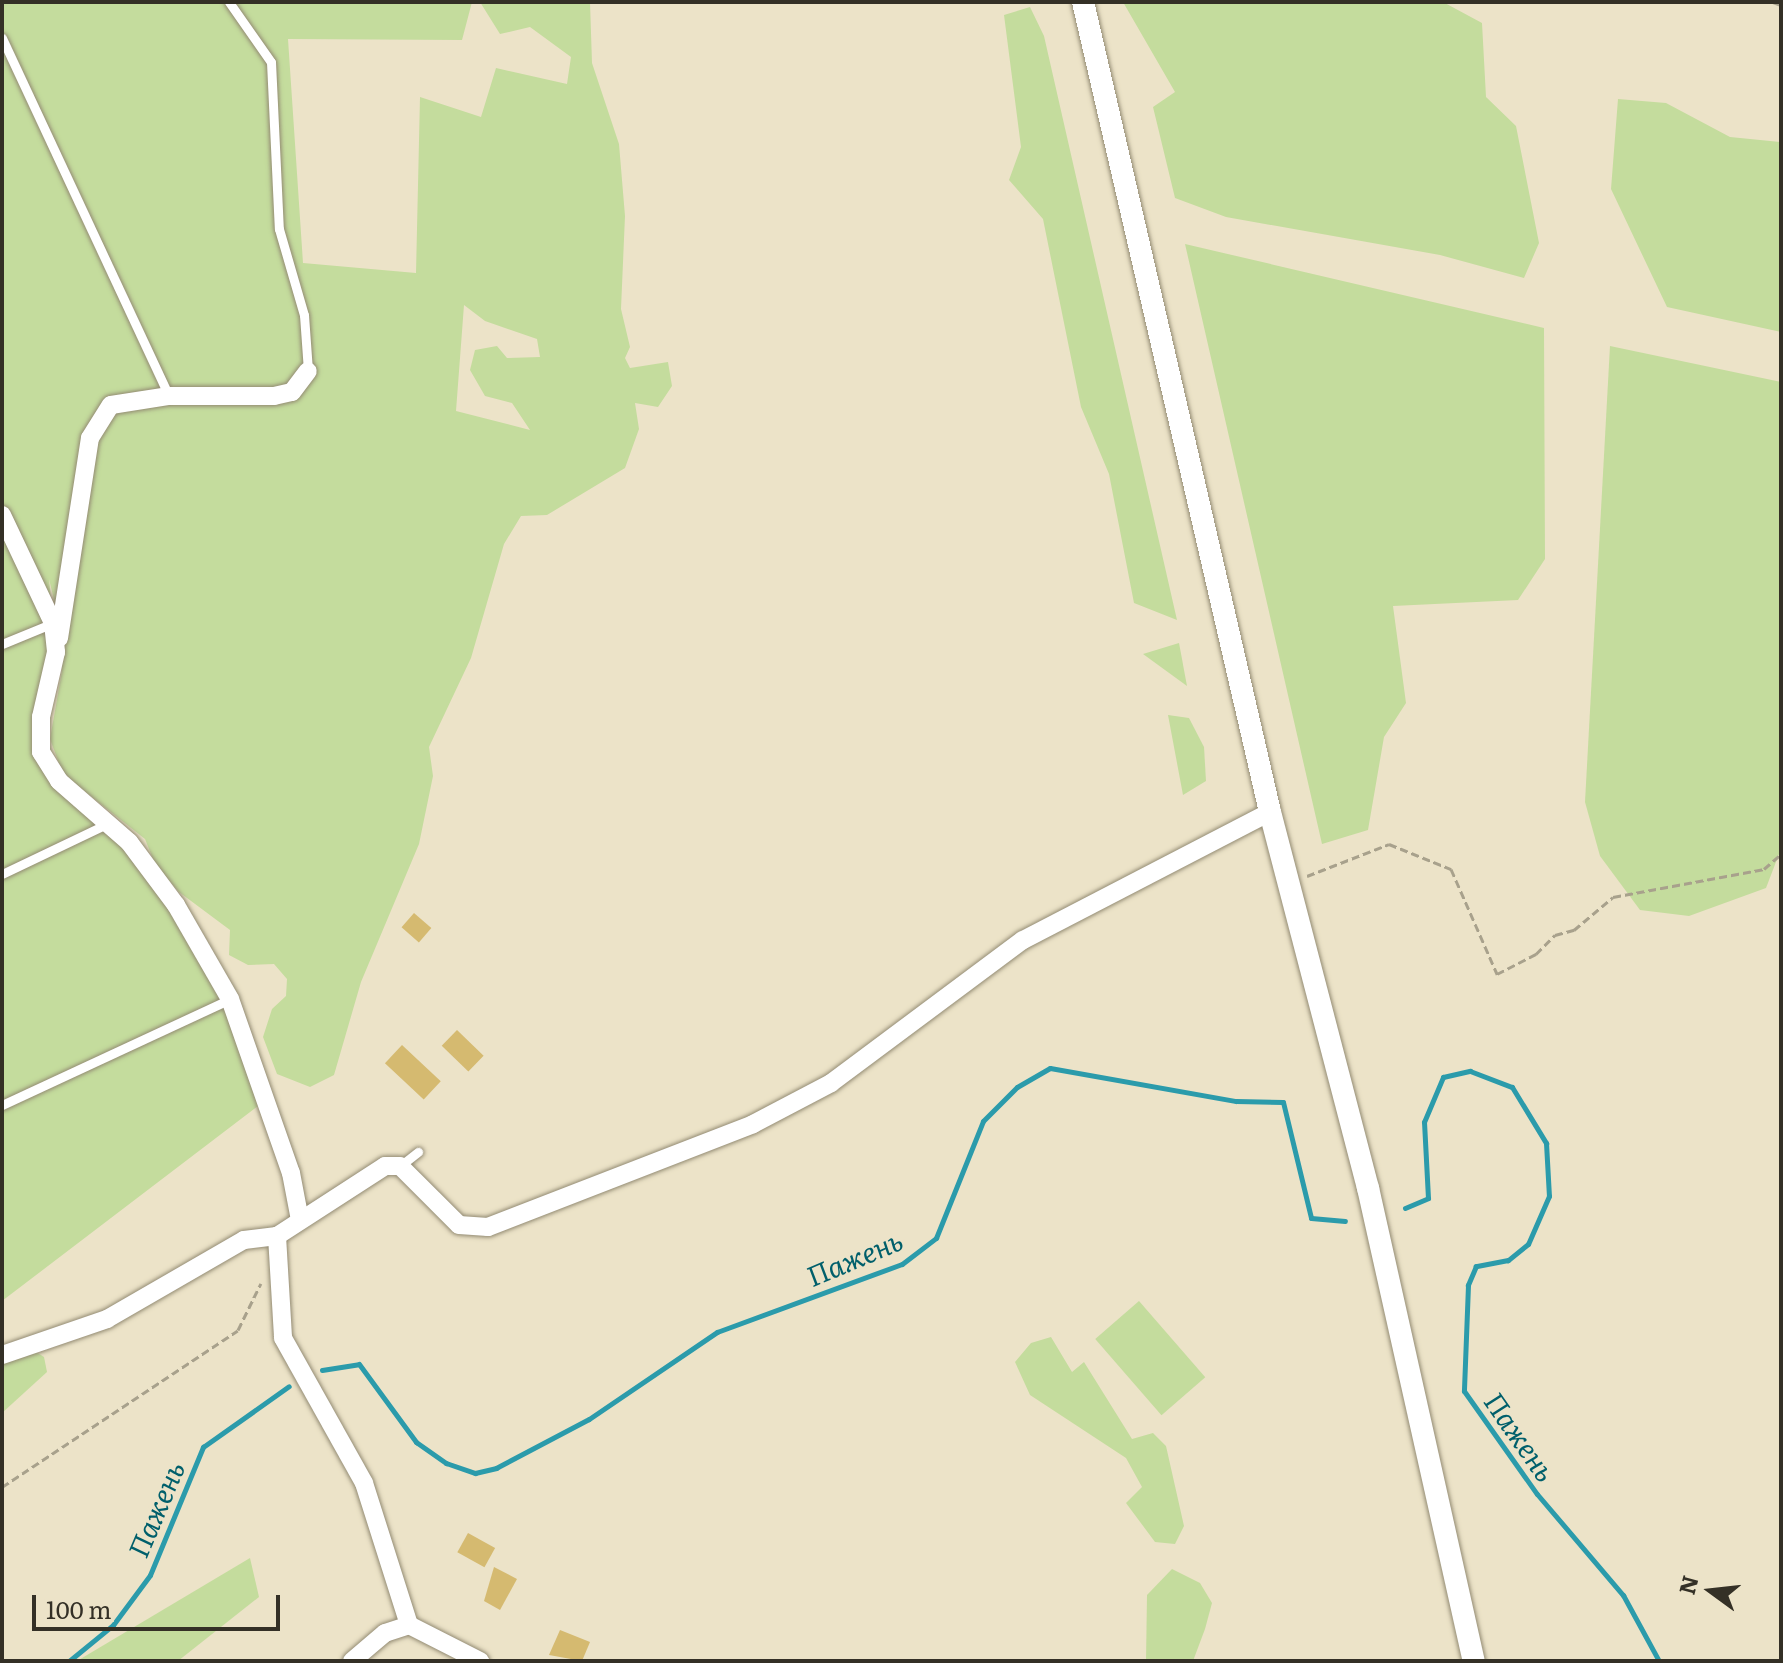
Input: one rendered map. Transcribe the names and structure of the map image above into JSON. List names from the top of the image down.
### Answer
{
  "water": ["Пажень"],
  "scale_bar": "100 m",
  "north": "left"
}
